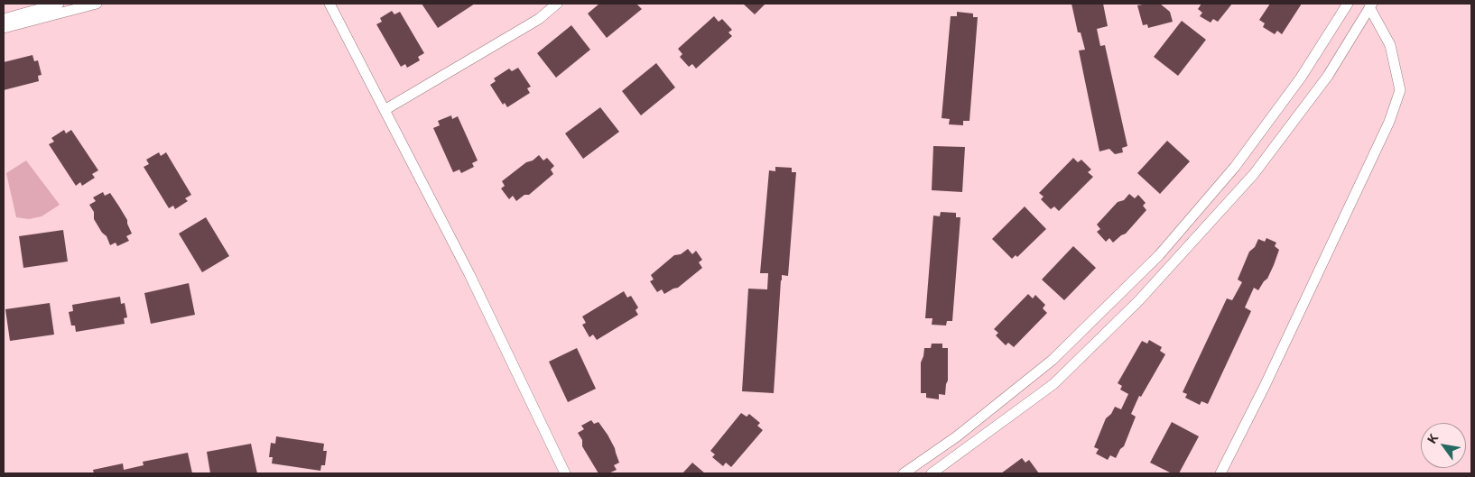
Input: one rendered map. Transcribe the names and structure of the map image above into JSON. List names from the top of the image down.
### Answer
{
  "north": "top left"
}
